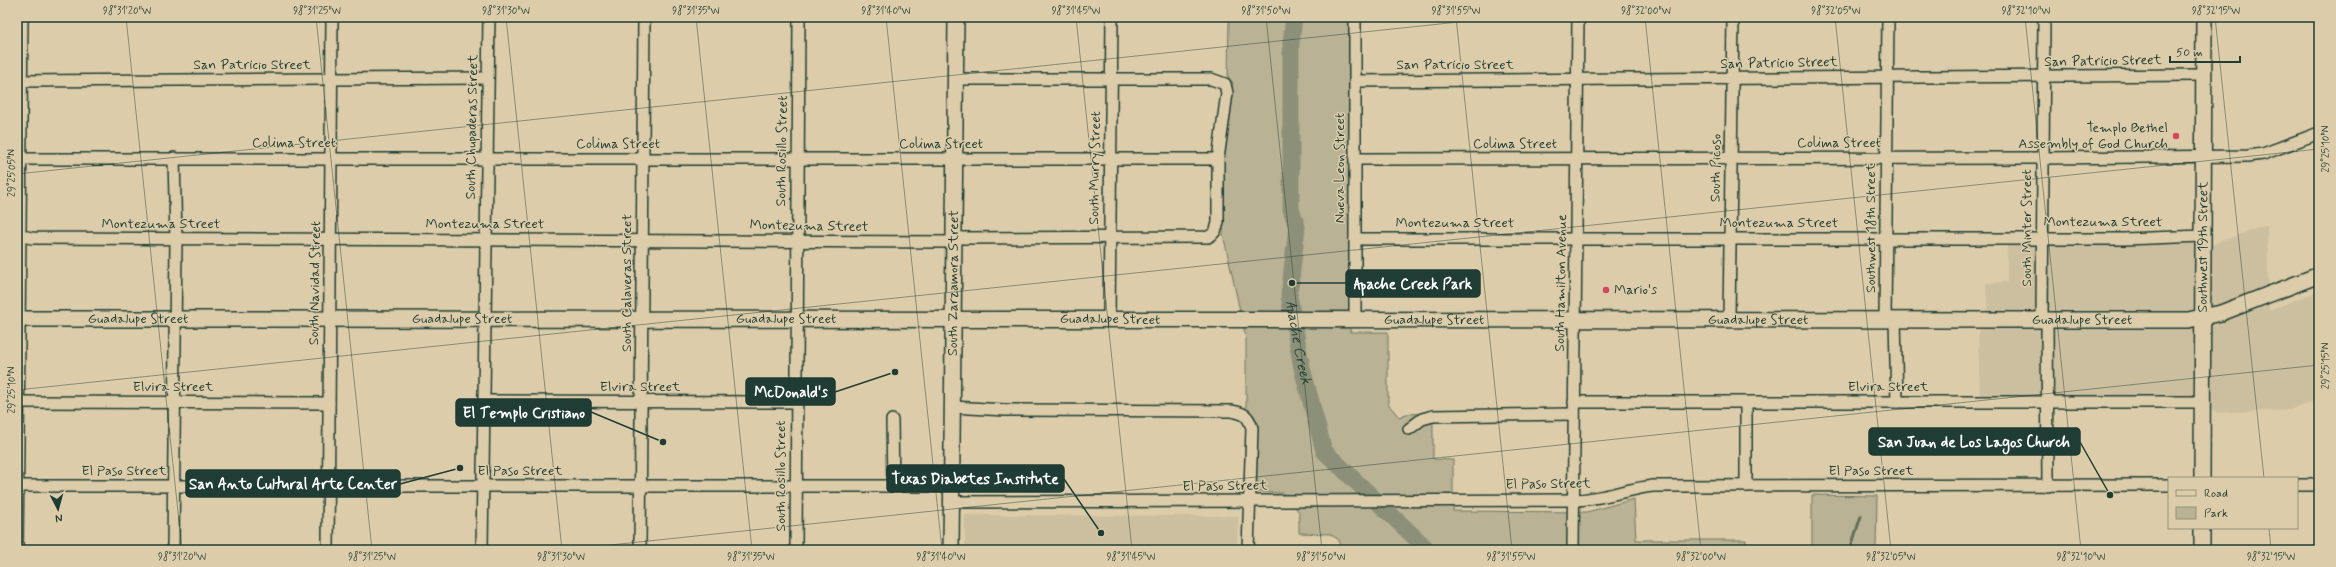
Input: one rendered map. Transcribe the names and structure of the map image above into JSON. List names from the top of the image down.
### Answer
{
  "streets": {
    "main road": ["Southwest 19th Street", "South Zarzamora Street", "Guadalupe Street"],
    "street": [
      "San Patricio Street",
      "South Chupaderas Street",
      "Colima Street",
      "South Rosillo Street",
      "South Murry Street",
      "Nueva Leon Street",
      "South Picoso",
      "Montezuma Street",
      "Southwest 18th Street",
      "South Minter Street",
      "South Navidad Street",
      "South Calaveras Street",
      "South Hamilton Avenue",
      "Elvira Street",
      "El Paso Street"
    ]
  },
  "crossings": [
    ["San Patricio Street", "South Chupaderas Street"],
    ["San Patricio Street", "Nueva Leon Street"],
    ["San Patricio Street", "South Picoso"],
    ["San Patricio Street", "Southwest 18th Street"],
    ["San Patricio Street", "South Minter Street"],
    ["San Patricio Street", "Southwest 19th Street"],
    ["San Patricio Street", "South Navidad Street"],
    ["San Patricio Street", "South Hamilton Avenue"],
    ["South Chupaderas Street", "Colima Street"],
    ["South Chupaderas Street", "Montezuma Street"],
    ["South Chupaderas Street", "Guadalupe Street"],
    ["South Chupaderas Street", "Elvira Street"],
    ["South Chupaderas Street", "El Paso Street"],
    ["Colima Street", "South Rosillo Street"],
    ["Colima Street", "South Murry Street"],
    ["Colima Street", "Nueva Leon Street"],
    ["Colima Street", "South Picoso"],
    ["Colima Street", "Montezuma Street"],
    ["Colima Street", "Southwest 18th Street"],
    ["Colima Street", "South Minter Street"],
    ["Colima Street", "Southwest 19th Street"],
    ["Colima Street", "South Navidad Street"],
    ["Colima Street", "South Calaveras Street"],
    ["Colima Street", "South Hamilton Avenue"],
    ["Colima Street", "South Zarzamora Street"],
    ["South Rosillo Street", "Montezuma Street"],
    ["South Rosillo Street", "Guadalupe Street"],
    ["South Rosillo Street", "Elvira Street"],
    ["South Rosillo Street", "El Paso Street"],
    ["South Murry Street", "Montezuma Street"],
    ["South Murry Street", "Guadalupe Street"],
    ["Nueva Leon Street", "Montezuma Street"],
    ["Nueva Leon Street", "Guadalupe Street"],
    ["South Picoso", "Montezuma Street"],
    ["South Picoso", "Guadalupe Street"],
    ["Montezuma Street", "Southwest 18th Street"],
    ["Montezuma Street", "South Minter Street"],
    ["Montezuma Street", "Southwest 19th Street"],
    ["Montezuma Street", "South Navidad Street"],
    ["Montezuma Street", "South Calaveras Street"],
    ["Montezuma Street", "South Hamilton Avenue"],
    ["Montezuma Street", "South Zarzamora Street"],
    ["Southwest 18th Street", "Guadalupe Street"],
    ["Southwest 18th Street", "Elvira Street"],
    ["South Minter Street", "Guadalupe Street"],
    ["South Minter Street", "Elvira Street"],
    ["South Minter Street", "El Paso Street"],
    ["Southwest 19th Street", "Guadalupe Street"],
    ["Southwest 19th Street", "Elvira Street"],
    ["South Navidad Street", "Guadalupe Street"],
    ["South Navidad Street", "Elvira Street"],
    ["South Navidad Street", "El Paso Street"],
    ["South Calaveras Street", "Guadalupe Street"],
    ["South Calaveras Street", "Elvira Street"],
    ["South Calaveras Street", "El Paso Street"],
    ["South Hamilton Avenue", "Guadalupe Street"],
    ["South Hamilton Avenue", "Elvira Street"],
    ["South Hamilton Avenue", "El Paso Street"],
    ["South Zarzamora Street", "Guadalupe Street"],
    ["South Zarzamora Street", "El Paso Street"]
  ],
  "water": ["Apache Creek"],
  "places": [
    "Templo Bethel Assembly of God Church",
    "Apache Creek Park",
    "Mario's",
    "McDonald's",
    "El Templo Cristiano",
    "San Anto Cultural Arte Center",
    "San Juan de Los Lagos Church",
    "Texas Diabetes Institute"
  ],
  "legend": ["Road", "Park"],
  "scale_bar": "50 m",
  "north": "bottom",
  "coordinates": [
    "98°31'20\"W",
    "98°31'25\"W",
    "98°31'30\"W",
    "98°31'35\"W",
    "98°31'40\"W",
    "98°31'45\"W",
    "98°31'50\"W",
    "98°31'55\"W",
    "98°32'00\"W",
    "98°32'05\"W",
    "98°32'10\"W",
    "98°32'15\"W",
    "29°25'10\"N",
    "29°25'05\"N",
    "29°25'15\"N"
  ]
}
